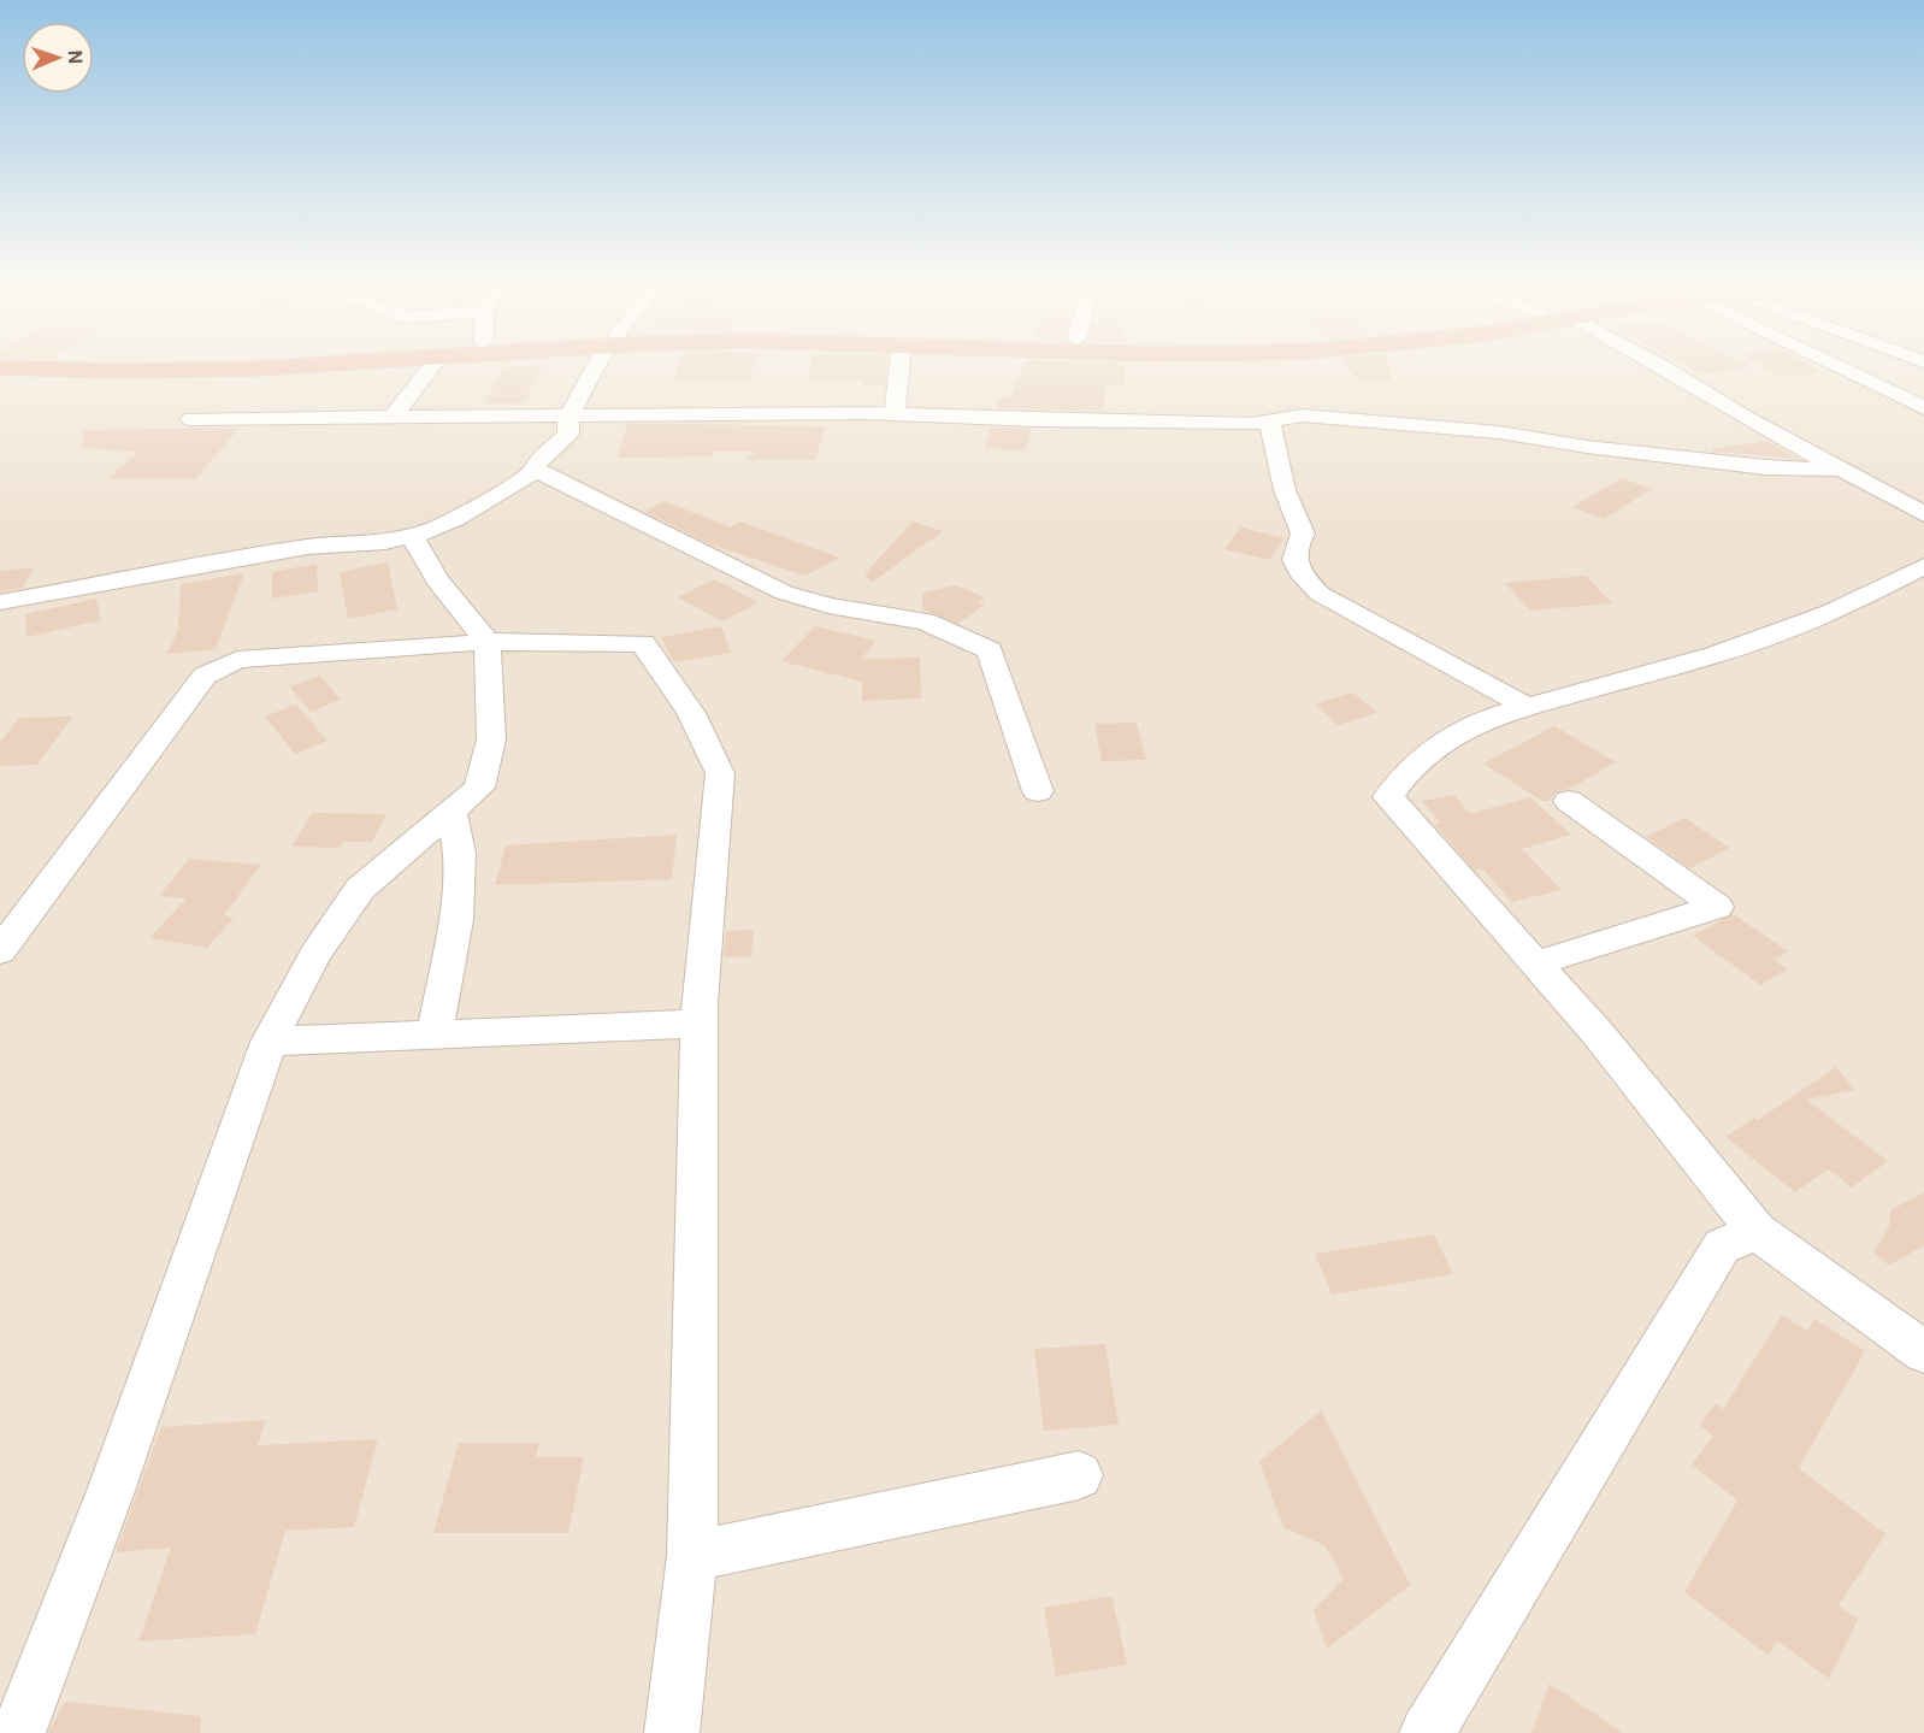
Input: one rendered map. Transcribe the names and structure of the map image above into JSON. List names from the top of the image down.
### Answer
{
  "north": "right"
}
